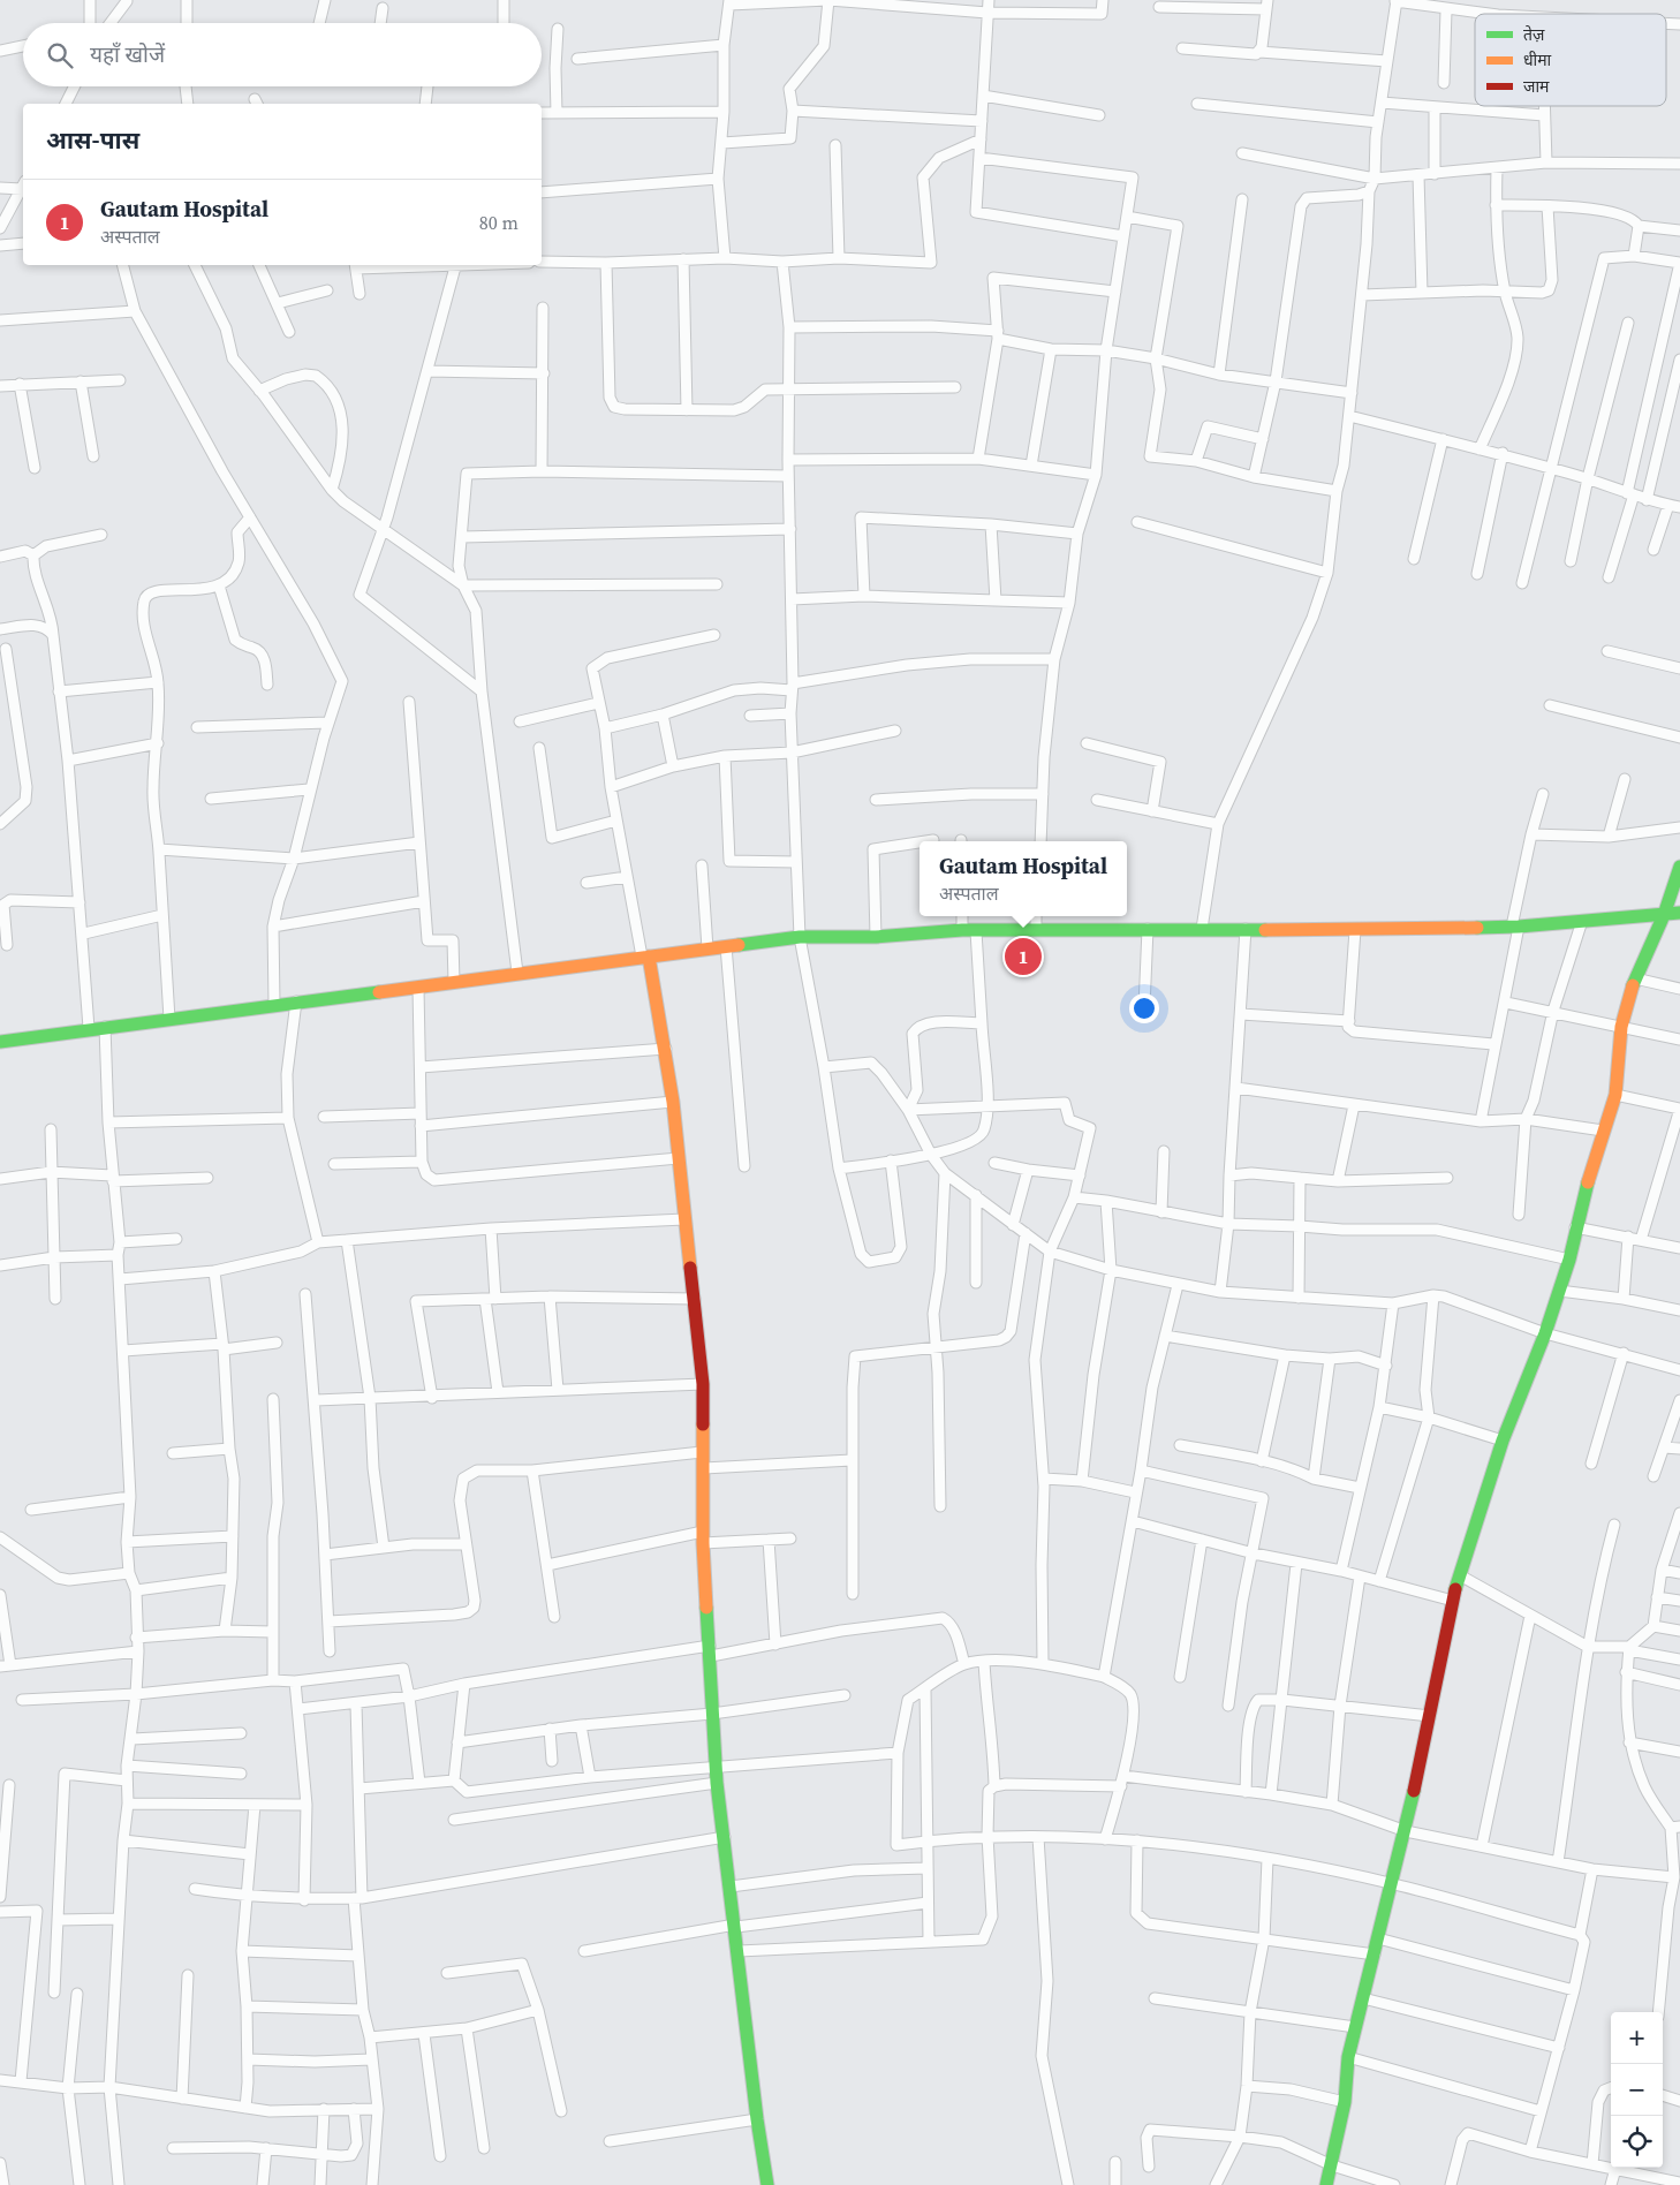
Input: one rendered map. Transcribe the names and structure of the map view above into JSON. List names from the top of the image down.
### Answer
{
  "legend": ["तेज़", "धीमा", "जाम"],
  "page": {
    "search": "यहाँ खोजें",
    "heading": "आस-पास",
    "list": [
      {
        "mark": "1",
        "name": "Gautam Hospital",
        "note": "अस्पताल",
        "value": "80 m"
      }
    ],
    "popup": ["Gautam Hospital", "अस्पताल"],
    "pins": "1",
    "map_buttons": ["+", "−"]
  }
}
